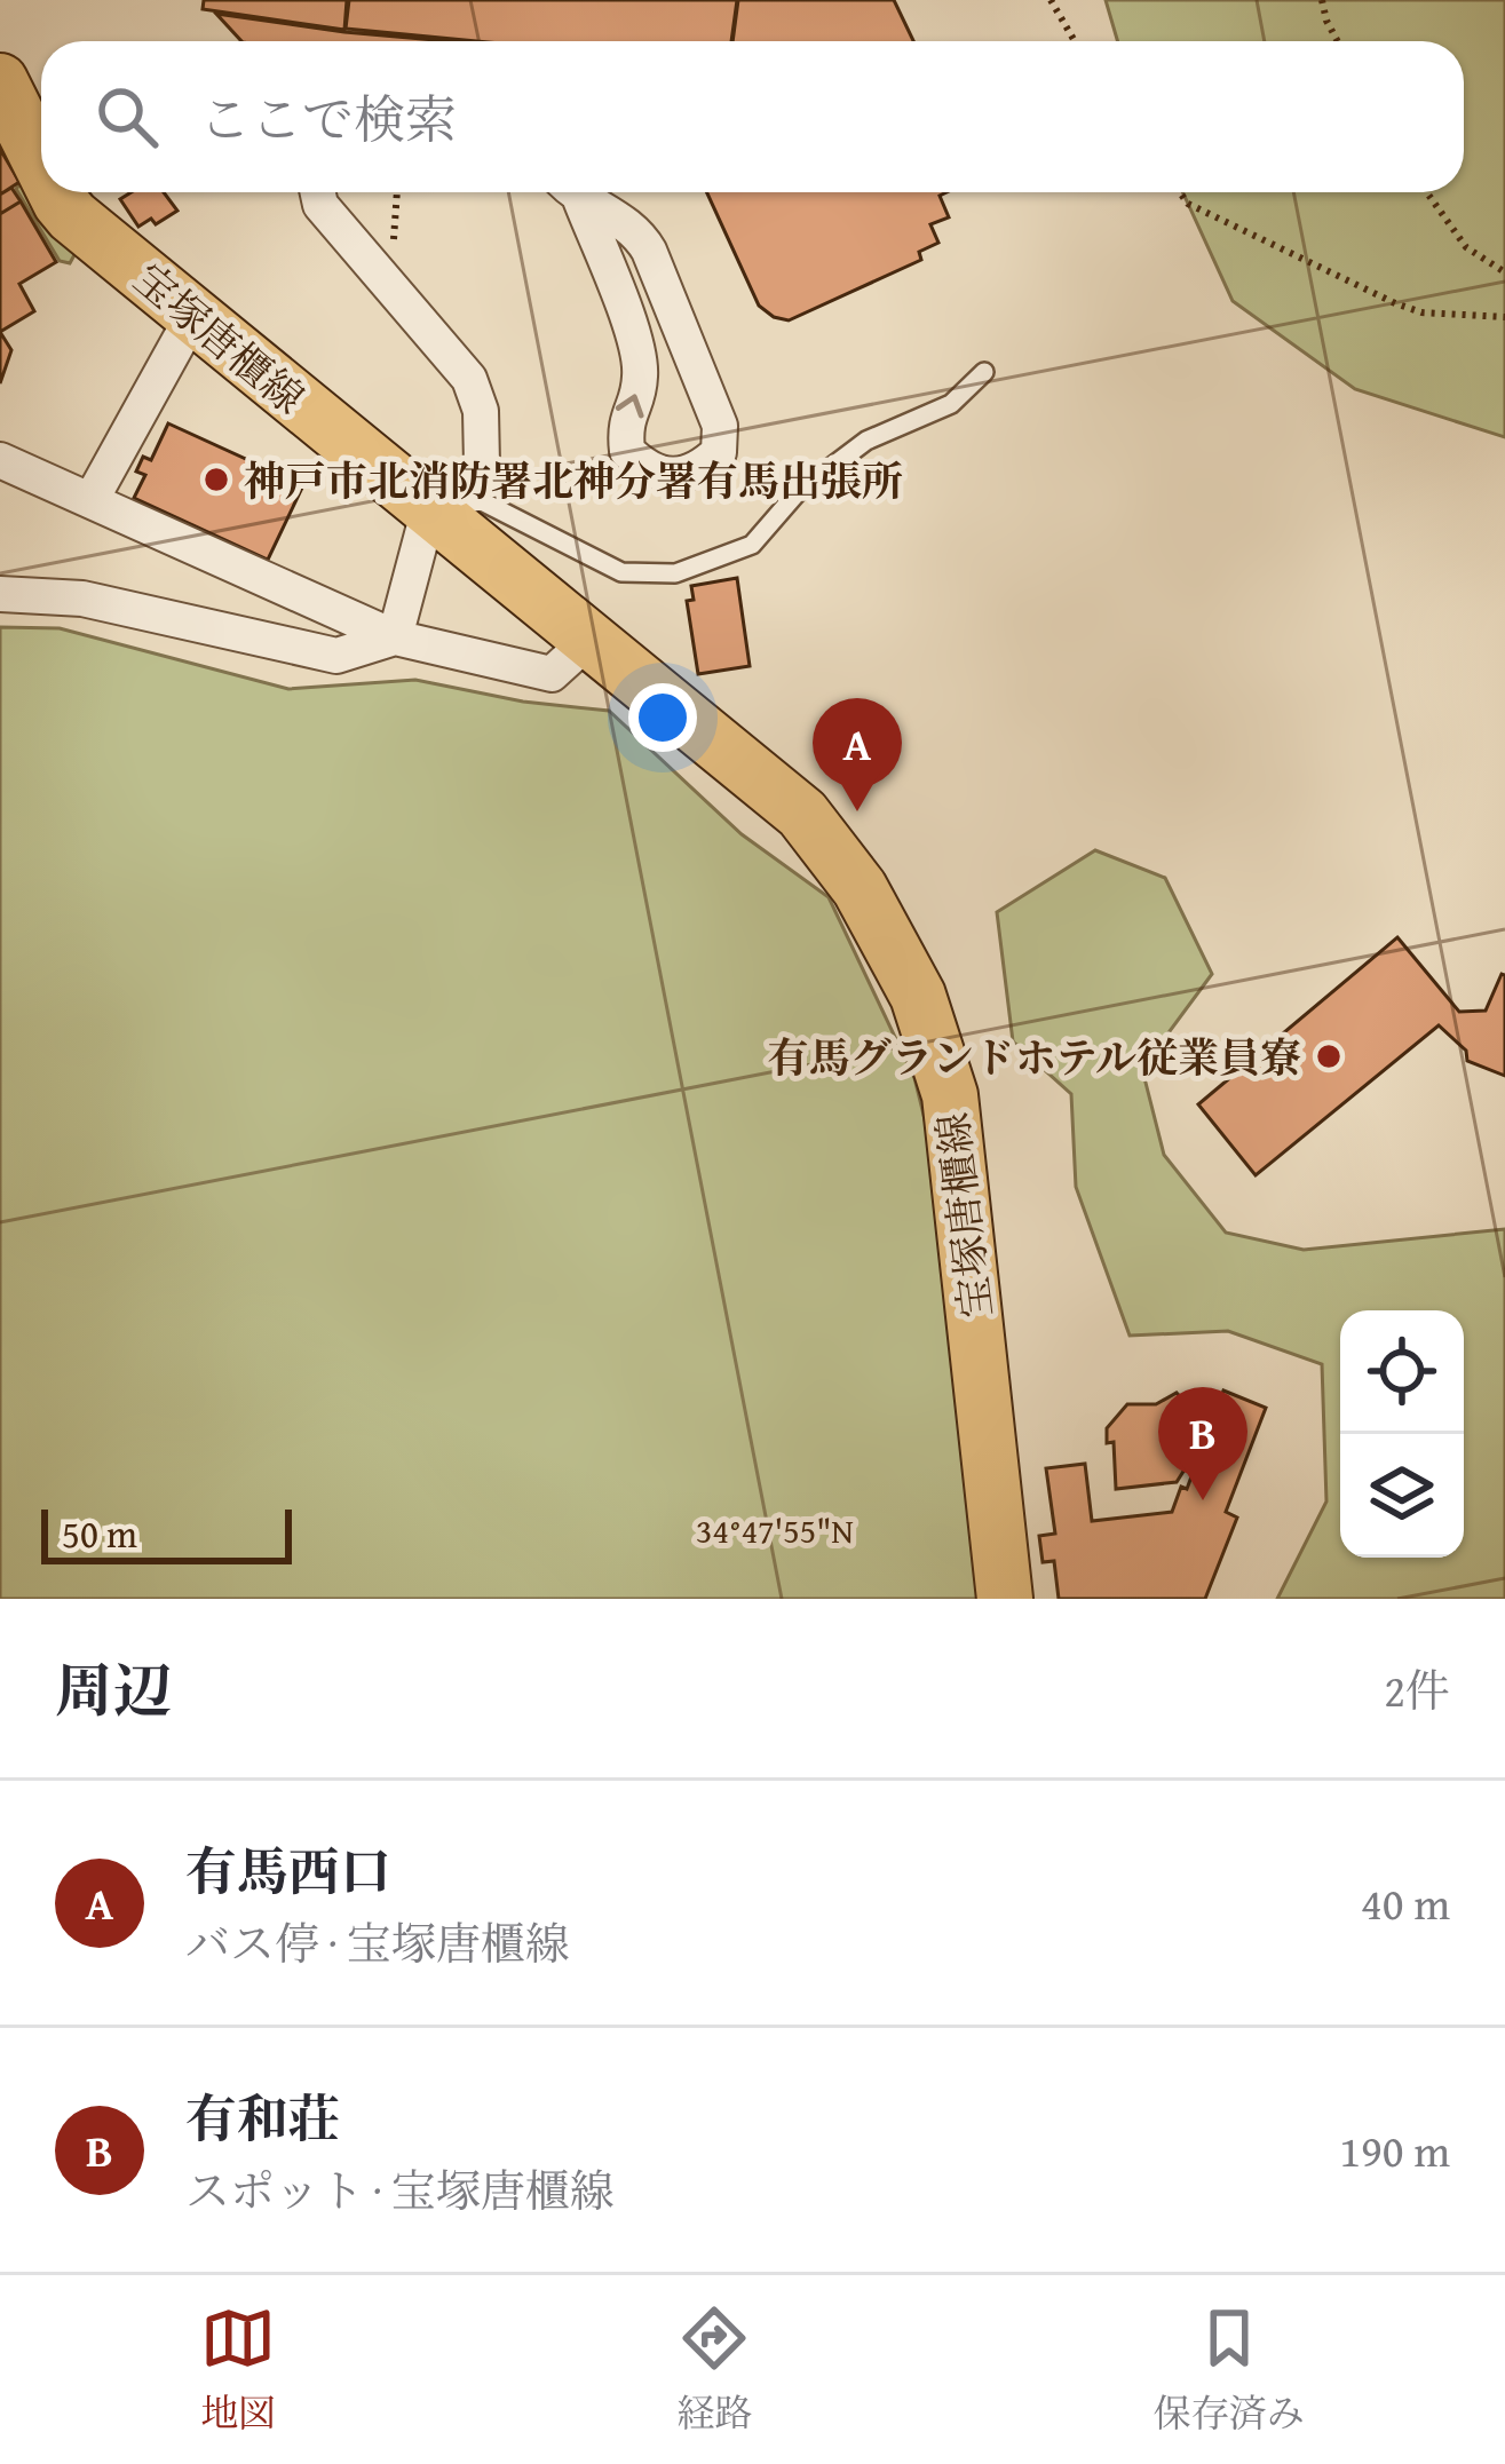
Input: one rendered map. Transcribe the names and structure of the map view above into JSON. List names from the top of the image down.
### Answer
{
  "streets": {
    "main road": ["宝塚唐櫃線"]
  },
  "places": ["神戸市北消防署北神分署有馬出張所", "有馬グランドホテル従業員寮"],
  "scale_bar": "50 m",
  "page": {
    "search": "ここで検索",
    "pins": ["A", "B"],
    "scale": "50 m",
    "heading": ["周辺", "2件"],
    "list": [
      {
        "mark": "A",
        "name": "有馬西口",
        "note": "バス停 · 宝塚唐櫃線",
        "value": "40 m"
      },
      {
        "mark": "B",
        "name": "有和荘",
        "note": "スポット · 宝塚唐櫃線",
        "value": "190 m"
      }
    ],
    "nav": ["地図", "経路", "保存済み"]
  },
  "coordinates": ["34°47'55\"N"]
}
